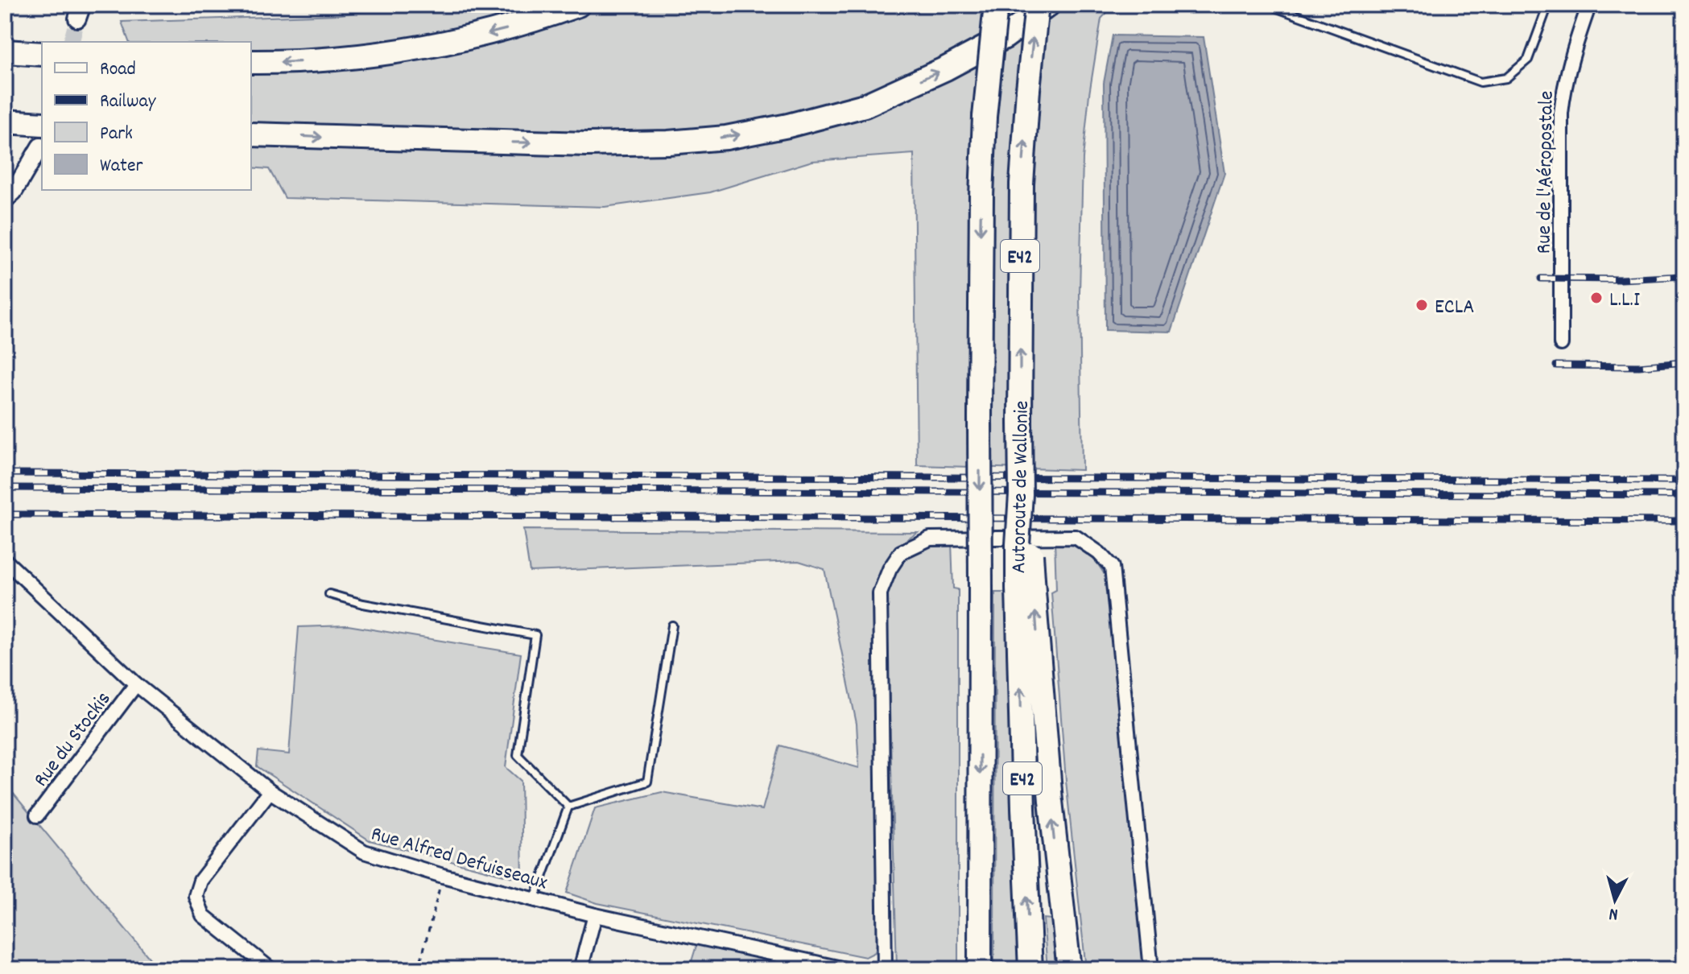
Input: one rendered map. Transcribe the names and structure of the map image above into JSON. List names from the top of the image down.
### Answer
{
  "streets": {
    "highway": ["E42", "Autoroute de Wallonie"],
    "street": ["Rue de l'Aéropostale", "Rue du Stockis", "Rue Alfred Defuisseaux"]
  },
  "crossings": [
    ["Rue du Stockis", "Rue Alfred Defuisseaux"]
  ],
  "places": ["L.L.I", "ECLA"],
  "legend": [
    "Road",
    "Railway",
    "Park",
    "Water"
  ],
  "north": "bottom"
}
